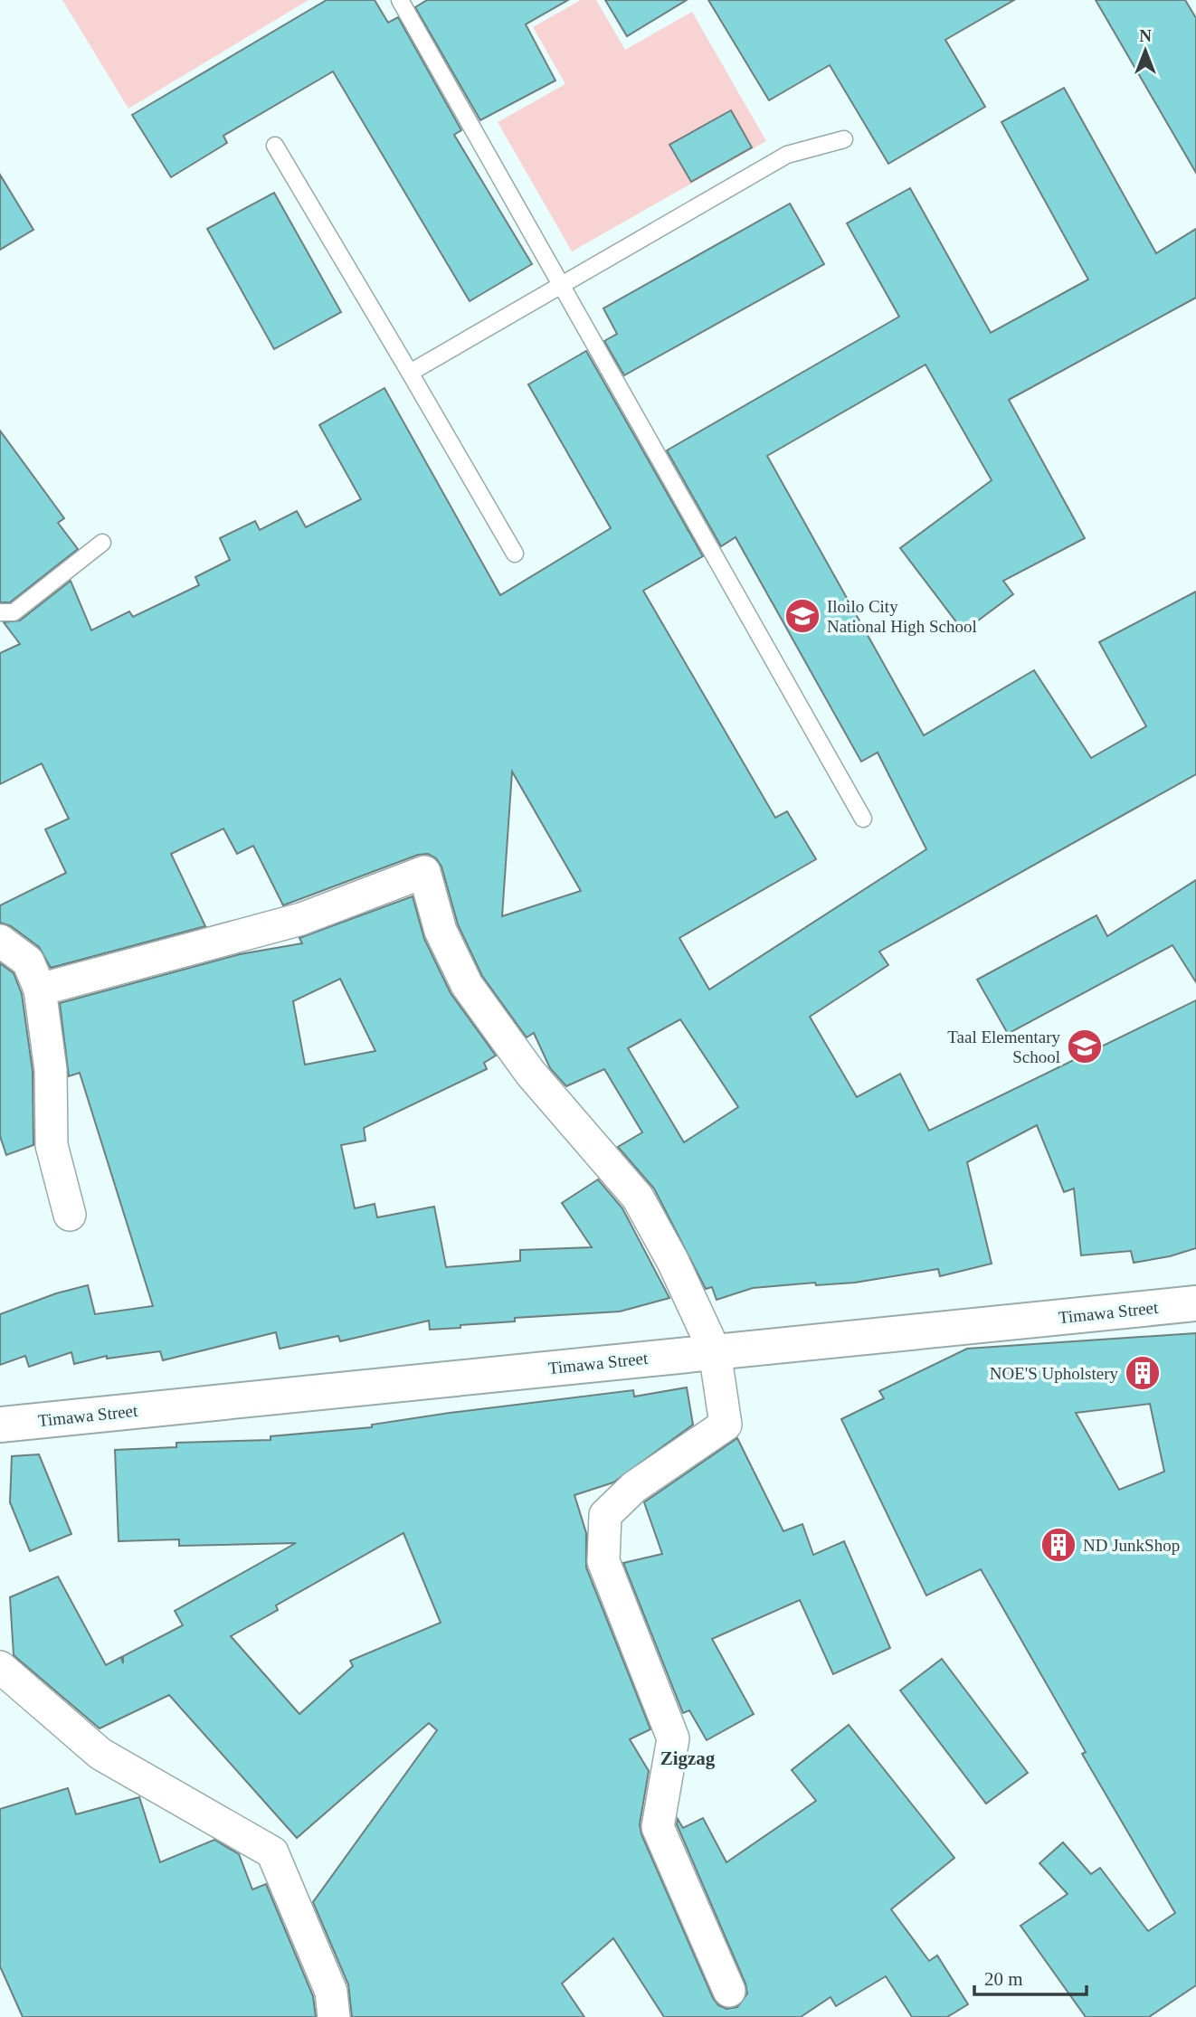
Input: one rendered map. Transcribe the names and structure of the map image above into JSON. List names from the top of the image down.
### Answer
{
  "streets": {
    "street": ["Timawa Street"]
  },
  "districts": ["Zigzag"],
  "places": {
    "school or university": ["Iloilo City National High School", "Taal Elementary School"],
    "building": ["NOE'S Upholstery", "ND JunkShop"]
  },
  "scale_bar": "20 m",
  "north": "top"
}
